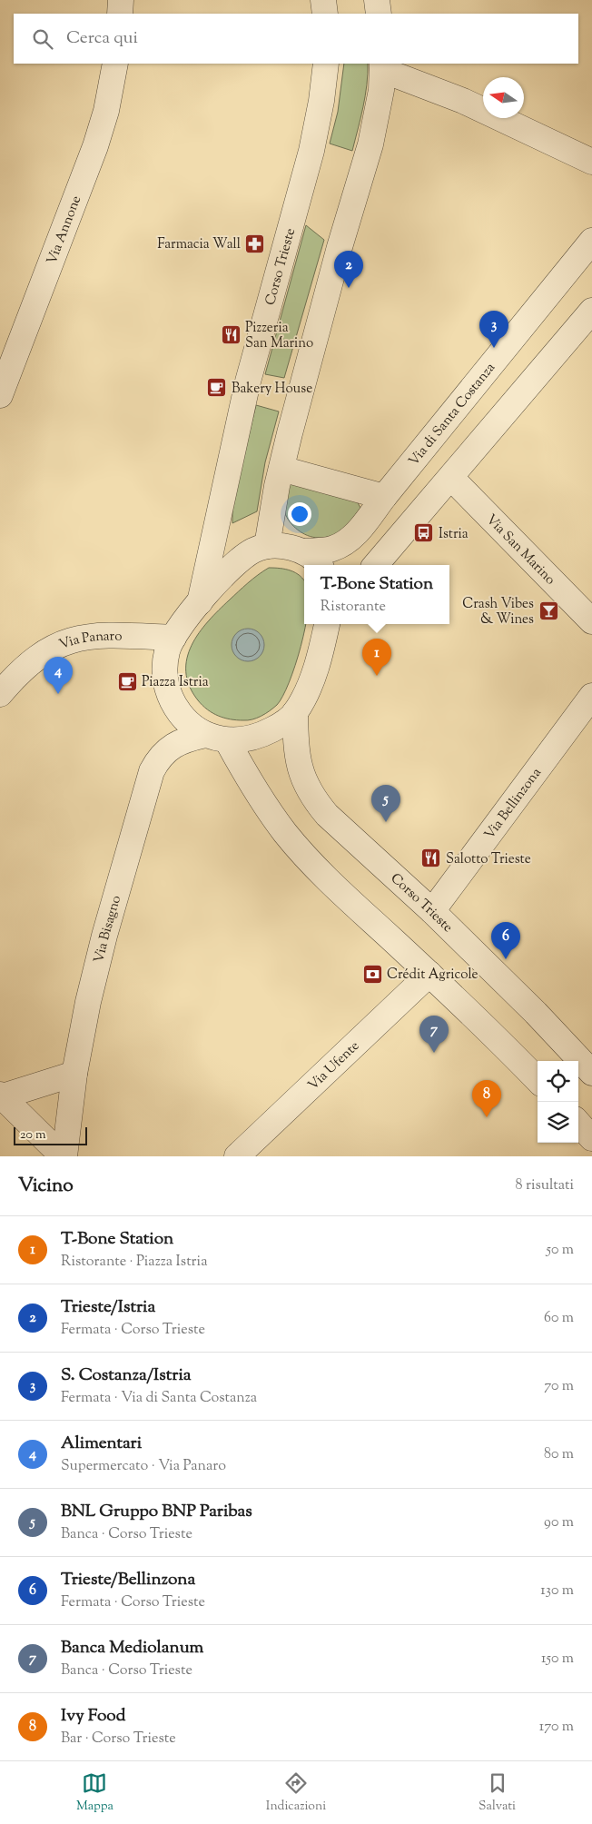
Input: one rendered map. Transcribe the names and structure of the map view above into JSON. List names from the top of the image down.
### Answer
{
  "streets": {
    "street": [
      "Via Annone",
      "Corso Trieste",
      "Via di Santa Costanza",
      "Via San Marino",
      "Via Panaro",
      "Via Bellinzona",
      "Via Bisagno",
      "Via Ufente"
    ]
  },
  "crossings": [
    ["Corso Trieste", "Via Bellinzona"]
  ],
  "places": {
    "pharmacy": ["Farmacia Wall"],
    "restaurant": ["Pizzeria San Marino", "Salotto Trieste"],
    "cafe": ["Bakery House", "Piazza Istria"],
    "bus stop": ["Istria"],
    "bar": ["Crash Vibes & Wines"],
    "bank": ["Crédit Agricole"]
  },
  "scale_bar": "20 m",
  "north": "left",
  "page": {
    "search": "Cerca qui",
    "pins": [
      "2",
      "3",
      "1",
      "4",
      "5",
      "6",
      "7",
      "8"
    ],
    "popup": ["T-Bone Station", "Ristorante"],
    "scale": "20 m",
    "heading": ["Vicino", "8 risultati"],
    "list": [
      {
        "mark": "1",
        "name": "T-Bone Station",
        "note": "Ristorante · Piazza Istria",
        "value": "50 m"
      },
      {
        "mark": "2",
        "name": "Trieste/Istria",
        "note": "Fermata · Corso Trieste",
        "value": "60 m"
      },
      {
        "mark": "3",
        "name": "S. Costanza/Istria",
        "note": "Fermata · Via di Santa Costanza",
        "value": "70 m"
      },
      {
        "mark": "4",
        "name": "Alimentari",
        "note": "Supermercato · Via Panaro",
        "value": "80 m"
      },
      {
        "mark": "5",
        "name": "BNL Gruppo BNP Paribas",
        "note": "Banca · Corso Trieste",
        "value": "90 m"
      },
      {
        "mark": "6",
        "name": "Trieste/Bellinzona",
        "note": "Fermata · Corso Trieste",
        "value": "130 m"
      },
      {
        "mark": "7",
        "name": "Banca Mediolanum",
        "note": "Banca · Corso Trieste",
        "value": "150 m"
      },
      {
        "mark": "8",
        "name": "Ivy Food",
        "note": "Bar · Corso Trieste",
        "value": "170 m"
      }
    ],
    "nav": ["Mappa", "Indicazioni", "Salvati"]
  }
}
